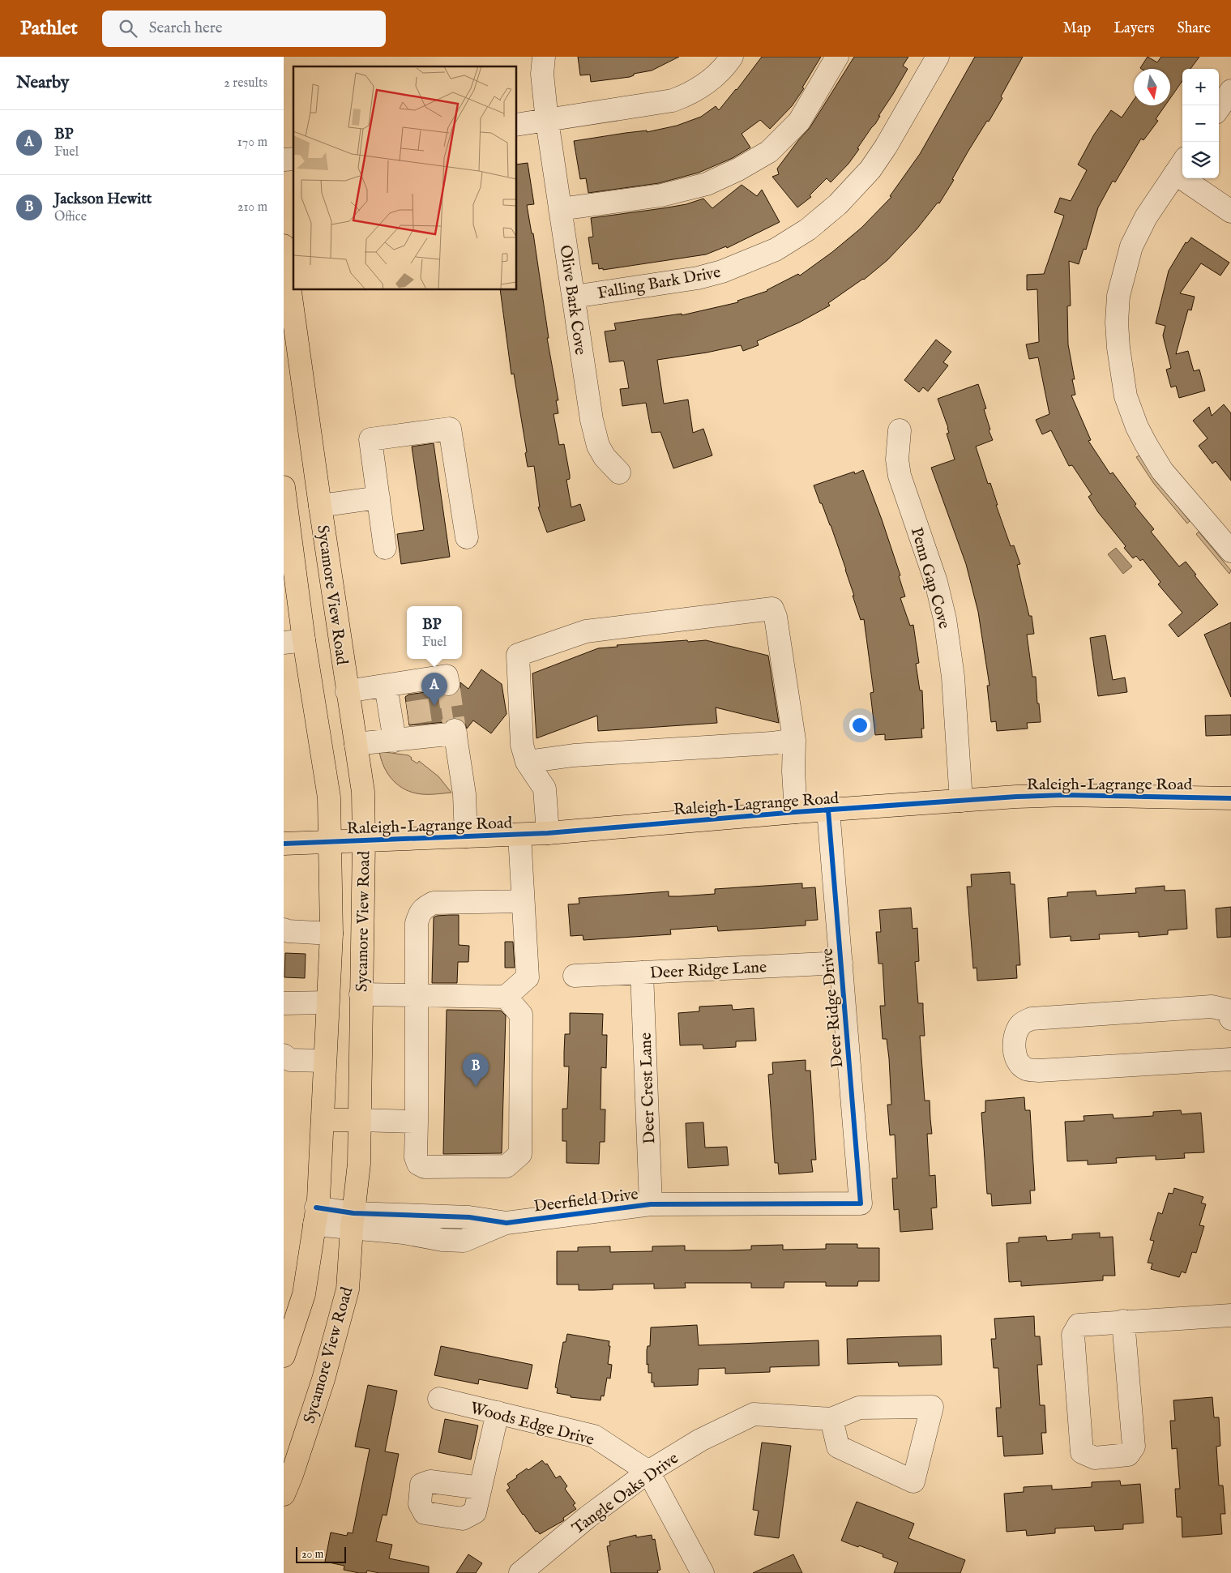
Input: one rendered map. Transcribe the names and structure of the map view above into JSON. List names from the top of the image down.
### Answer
{
  "streets": {
    "main road": ["Sycamore View Road", "Raleigh-Lagrange Road"],
    "street": [
      "Falling Bark Drive",
      "Olive Bark Cove",
      "Penn Gap Cove",
      "Deer Ridge Lane",
      "Deer Ridge Drive",
      "Deer Crest Lane",
      "Deerfield Drive",
      "Woods Edge Drive",
      "Tangle Oaks Drive"
    ]
  },
  "crossings": [
    ["Falling Bark Drive", "Olive Bark Cove"],
    ["Penn Gap Cove", "Raleigh-Lagrange Road"],
    ["Sycamore View Road", "Raleigh-Lagrange Road"],
    ["Sycamore View Road", "Deerfield Drive"],
    ["Raleigh-Lagrange Road", "Deer Ridge Drive"],
    ["Deer Ridge Lane", "Deer Ridge Drive"],
    ["Deer Ridge Lane", "Deer Crest Lane"],
    ["Deer Ridge Drive", "Deerfield Drive"],
    ["Deer Crest Lane", "Deerfield Drive"],
    ["Woods Edge Drive", "Tangle Oaks Drive"]
  ],
  "scale_bar": "20 m",
  "north": "bottom",
  "page": {
    "header": "Pathlet",
    "search": "Search here",
    "nav": ["Map", "Layers", "Share"],
    "heading": ["Nearby", "2 results"],
    "map_buttons": ["+", "−"],
    "list": [
      {
        "mark": "A",
        "name": "BP",
        "note": "Fuel",
        "value": "170 m"
      },
      {
        "mark": "B",
        "name": "Jackson Hewitt",
        "note": "Office",
        "value": "210 m"
      }
    ],
    "popup": ["BP", "Fuel"],
    "pins": ["A", "B"],
    "scale": "20 m"
  }
}
